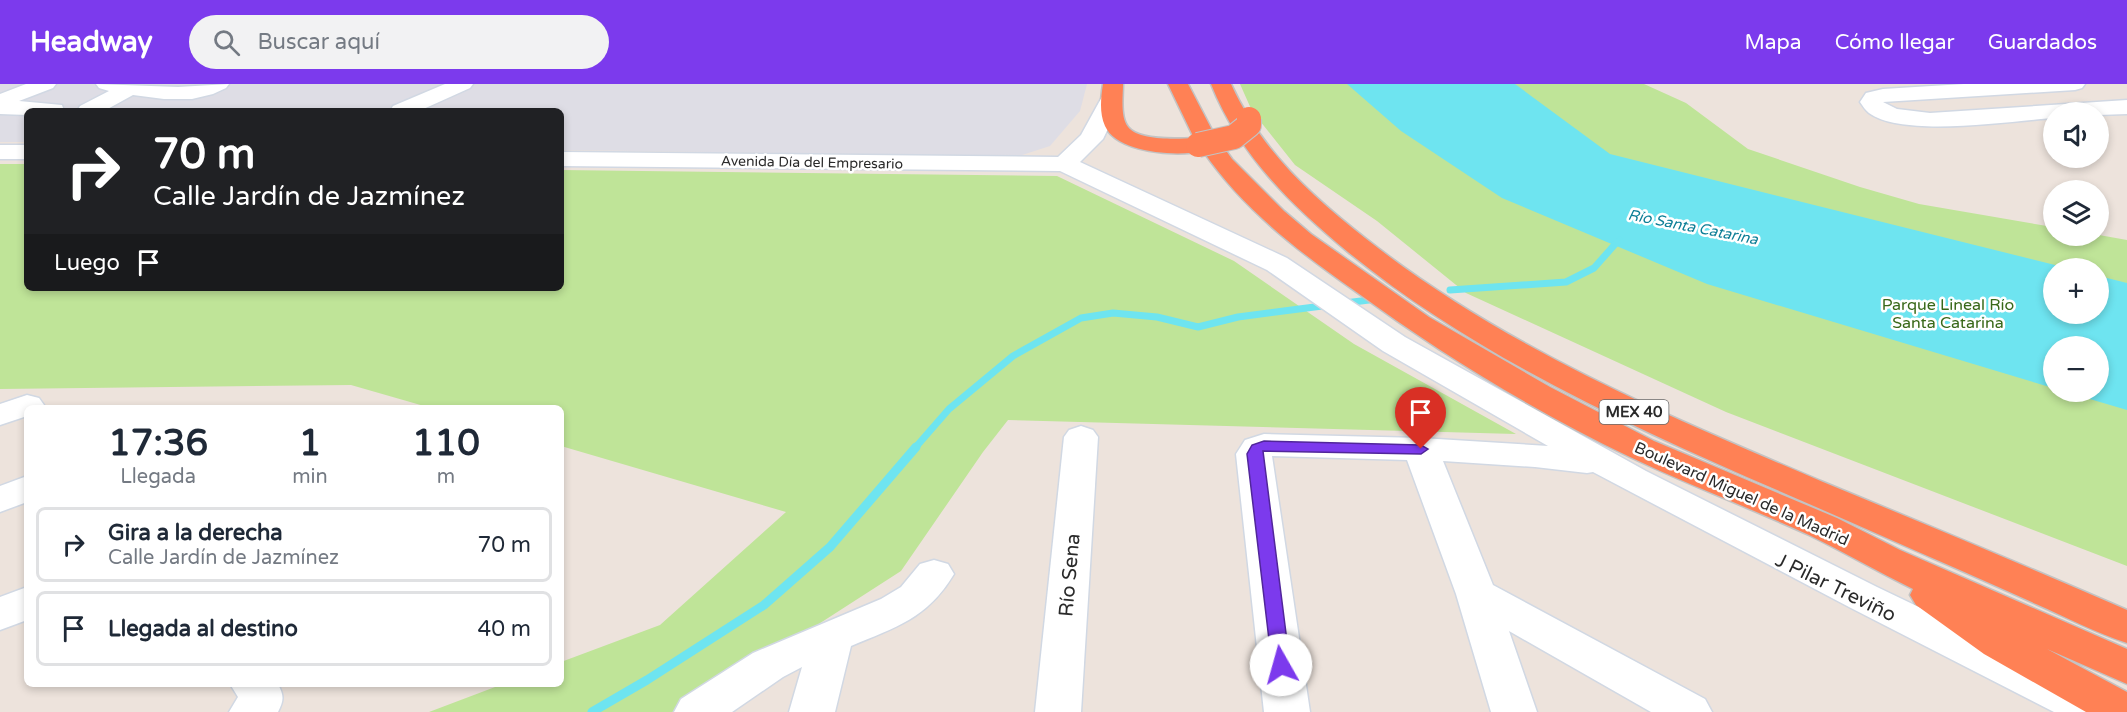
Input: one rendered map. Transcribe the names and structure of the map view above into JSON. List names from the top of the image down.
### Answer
{
  "streets": {
    "highway": ["MEX 40", "Boulevard Miguel de la Madrid"],
    "street": ["Avenida Día del Empresario", "Río Sena", "J Pilar Treviño"]
  },
  "water": ["Río Santa Catarina"],
  "parks": ["Parque Lineal Río Santa Catarina"],
  "page": {
    "header": "Headway",
    "search": "Buscar aquí",
    "nav": ["Mapa", "Cómo llegar", "Guardados"],
    "map_buttons": ["+", "−"],
    "turn": ["70 m", "Calle Jardín de Jazmínez"],
    "then": "Luego",
    "eta": [
      "17:36",
      "Llegada",
      "1",
      "min",
      "110",
      "m"
    ],
    "list": [
      {
        "name": "Gira a la derecha",
        "note": "Calle Jardín de Jazmínez",
        "value": "70 m"
      },
      {
        "name": "Llegada al destino",
        "value": "40 m"
      }
    ]
  }
}
